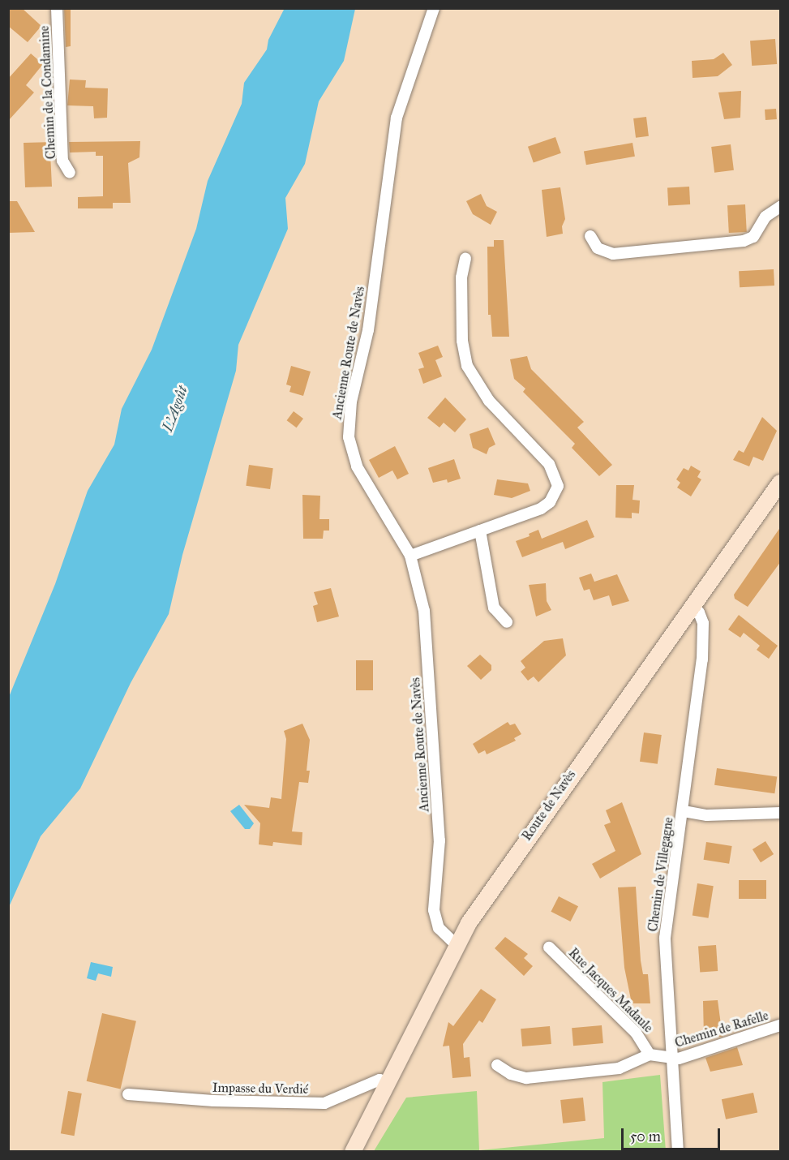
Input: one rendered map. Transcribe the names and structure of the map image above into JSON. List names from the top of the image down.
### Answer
{
  "streets": {
    "main road": ["Route de Navès"],
    "street": [
      "Chemin de la Condamine",
      "Ancienne Route de Navès",
      "Chemin de Villegagne",
      "Rue Jacques Madaule",
      "Chemin de Rafelle",
      "Impasse du Verdié"
    ]
  },
  "crossings": [
    ["Ancienne Route de Navès", "Route de Navès"],
    ["Route de Navès", "Chemin de Villegagne"],
    ["Route de Navès", "Impasse du Verdié"],
    ["Chemin de Villegagne", "Rue Jacques Madaule"],
    ["Chemin de Villegagne", "Chemin de Rafelle"],
    ["Rue Jacques Madaule", "Chemin de Rafelle"]
  ],
  "water": ["L'Agoût"],
  "scale_bar": "50 m"
}
